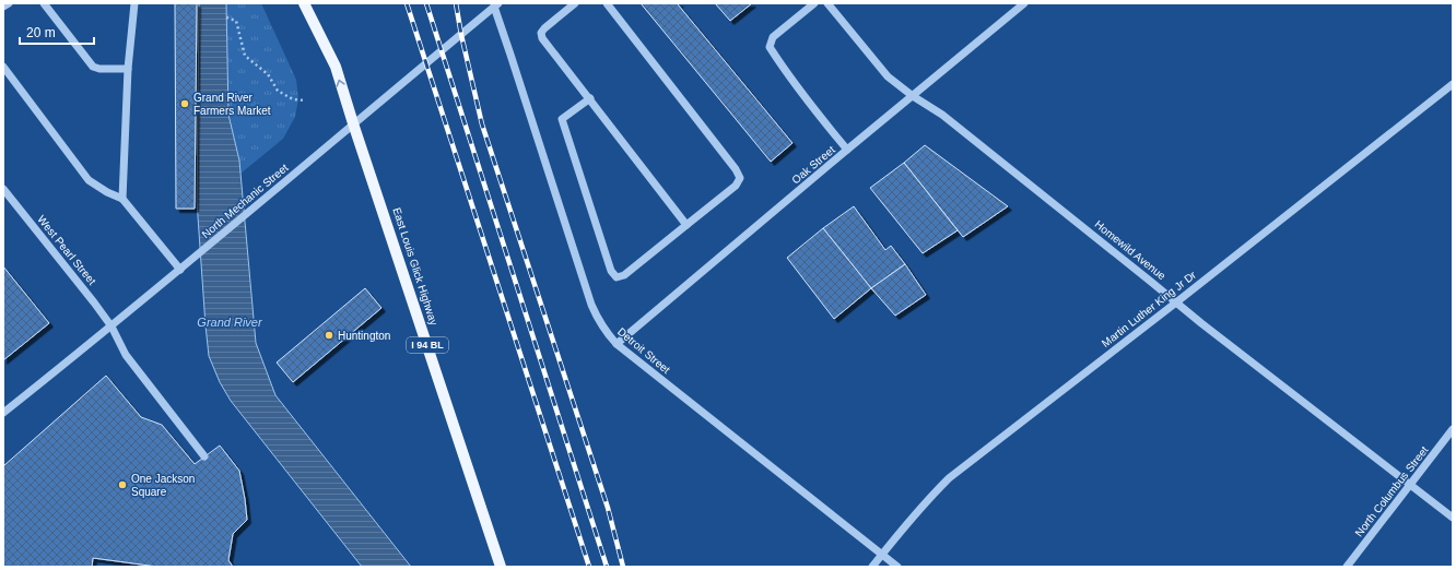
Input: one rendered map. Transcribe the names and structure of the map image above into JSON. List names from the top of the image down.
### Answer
{
  "streets": {
    "main road": ["East Louis Glick Highway", "I 94 BL"],
    "street": [
      "Oak Street",
      "North Mechanic Street",
      "West Pearl Street",
      "Homewild Avenue",
      "Martin Luther King Jr Dr",
      "Detroit Street",
      "North Columbus Street"
    ]
  },
  "crossings": [
    ["Oak Street", "Homewild Avenue"],
    ["Oak Street", "Detroit Street"],
    ["North Mechanic Street", "West Pearl Street"],
    ["North Mechanic Street", "East Louis Glick Highway"],
    ["North Mechanic Street", "I 94 BL"],
    ["North Mechanic Street", "Detroit Street"],
    ["Homewild Avenue", "Martin Luther King Jr Dr"],
    ["Homewild Avenue", "North Columbus Street"],
    ["East Louis Glick Highway", "I 94 BL"],
    ["Martin Luther King Jr Dr", "Detroit Street"]
  ],
  "water": ["Grand River"],
  "places": ["Grand River Farmers Market", "Huntington", "One Jackson Square"],
  "scale_bar": "20 m"
}
